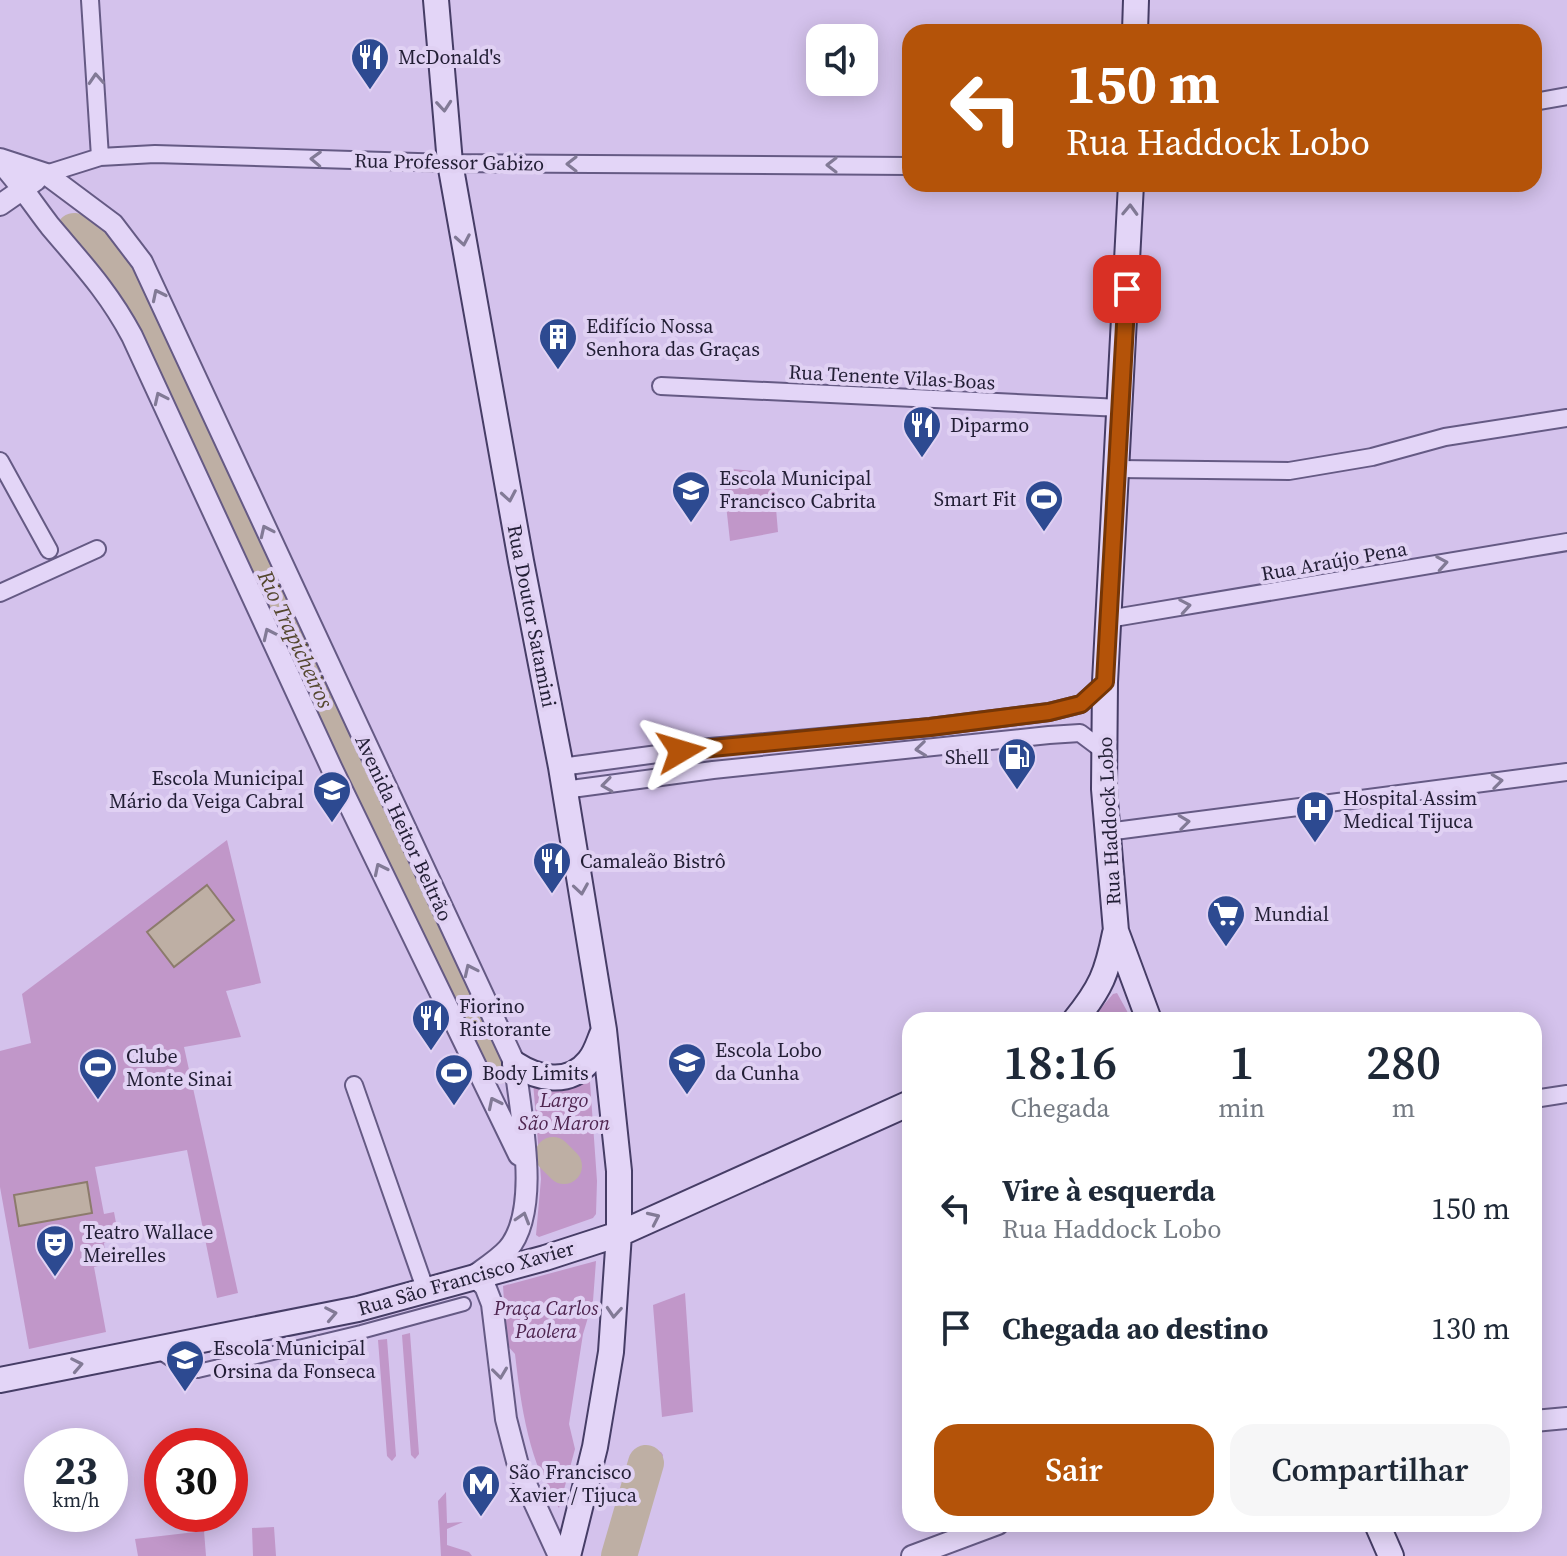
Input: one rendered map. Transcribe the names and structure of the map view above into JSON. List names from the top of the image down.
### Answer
{
  "streets": {
    "main road": ["Rua Doutor Satamini", "Rua Haddock Lobo", "Rua São Francisco Xavier"],
    "street": [
      "Rua Professor Gabizo",
      "Rua Tenente Vilas-Boas",
      "Rua Araújo Pena",
      "Avenida Heitor Beltrão"
    ]
  },
  "crossings": [
    ["Rua Professor Gabizo", "Rua Doutor Satamini"],
    ["Rua Professor Gabizo", "Avenida Heitor Beltrão"],
    ["Rua Tenente Vilas-Boas", "Rua Haddock Lobo"],
    ["Rua Araújo Pena", "Rua Haddock Lobo"],
    ["Rua Doutor Satamini", "Rua São Francisco Xavier"],
    ["Avenida Heitor Beltrão", "Rua São Francisco Xavier"]
  ],
  "one_way": [
    "Rua Professor Gabizo",
    "Rua Doutor Satamini",
    "Avenida Heitor Beltrão",
    "Rua São Francisco Xavier"
  ],
  "water": ["Rio Trapicheiros"],
  "parks": ["Largo São Maron", "Praça Carlos Paolera"],
  "places": {
    "restaurant": [
      "McDonald's",
      "Diparmo",
      "Camaleão Bistrô",
      "Fiorino Ristorante"
    ],
    "building": ["Edifício Nossa Senhora das Graças"],
    "school or university": [
      "Escola Municipal Francisco Cabrita",
      "Escola Municipal Mário da Veiga Cabral",
      "Escola Lobo da Cunha",
      "Escola Municipal Orsina da Fonseca"
    ],
    "sports": ["Smart Fit", "Clube Monte Sinai", "Body Limits"],
    "fuel station": ["Shell"],
    "hospital": ["Hospital Assim Medical Tijuca"],
    "supermarket": ["Mundial"],
    "theatre": ["Teatro Wallace Meirelles"],
    "metro station": ["São Francisco Xavier / Tijuca"]
  },
  "page": {
    "turn": ["150 m", "Rua Haddock Lobo"],
    "eta": [
      "18:16",
      "Chegada",
      "1",
      "min",
      "280",
      "m"
    ],
    "list": [
      {
        "name": "Vire à esquerda",
        "note": "Rua Haddock Lobo",
        "value": "150 m"
      },
      {
        "name": "Chegada ao destino",
        "value": "130 m"
      }
    ],
    "buttons": ["Sair", "Compartilhar"],
    "speed": "23 km/h",
    "limit": "30"
  }
}
